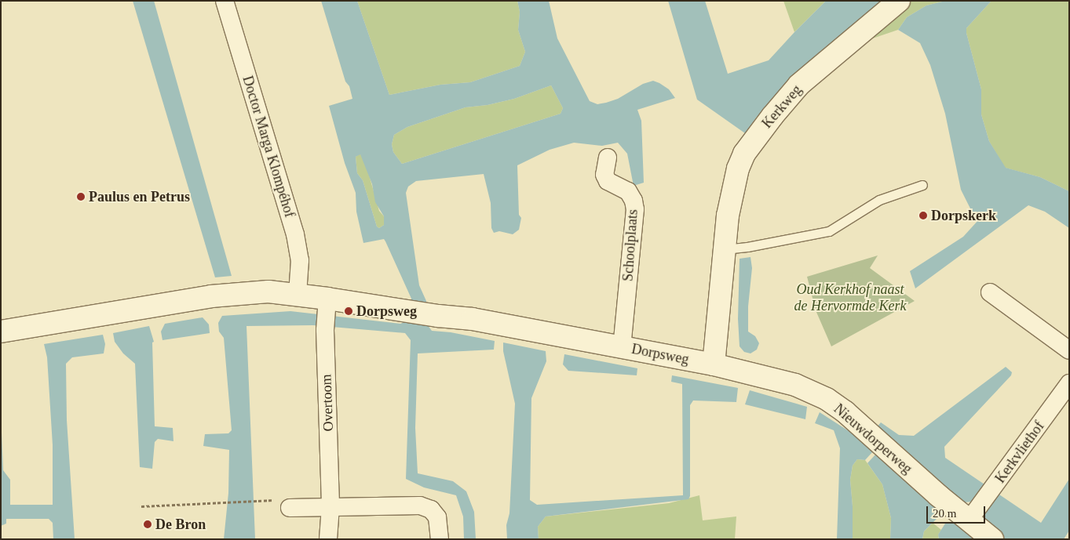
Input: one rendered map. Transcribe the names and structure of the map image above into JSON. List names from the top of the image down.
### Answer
{
  "streets": {
    "street": [
      "Kerkweg",
      "Doctor Marga Klompéhof",
      "Schoolplaats",
      "Dorpsweg",
      "Overtoom",
      "Nieuwdorperweg",
      "Kerkvliethof"
    ]
  },
  "crossings": [
    ["Kerkweg", "Dorpsweg"],
    ["Kerkweg", "Nieuwdorperweg"],
    ["Doctor Marga Klompéhof", "Dorpsweg"],
    ["Schoolplaats", "Dorpsweg"],
    ["Dorpsweg", "Overtoom"],
    ["Dorpsweg", "Nieuwdorperweg"],
    ["Nieuwdorperweg", "Kerkvliethof"]
  ],
  "parks": ["Oud Kerkhof naast de Hervormde Kerk"],
  "places": [
    "Paulus en Petrus",
    "Dorpskerk",
    "Dorpsweg",
    "De Bron"
  ],
  "scale_bar": "20 m"
}
